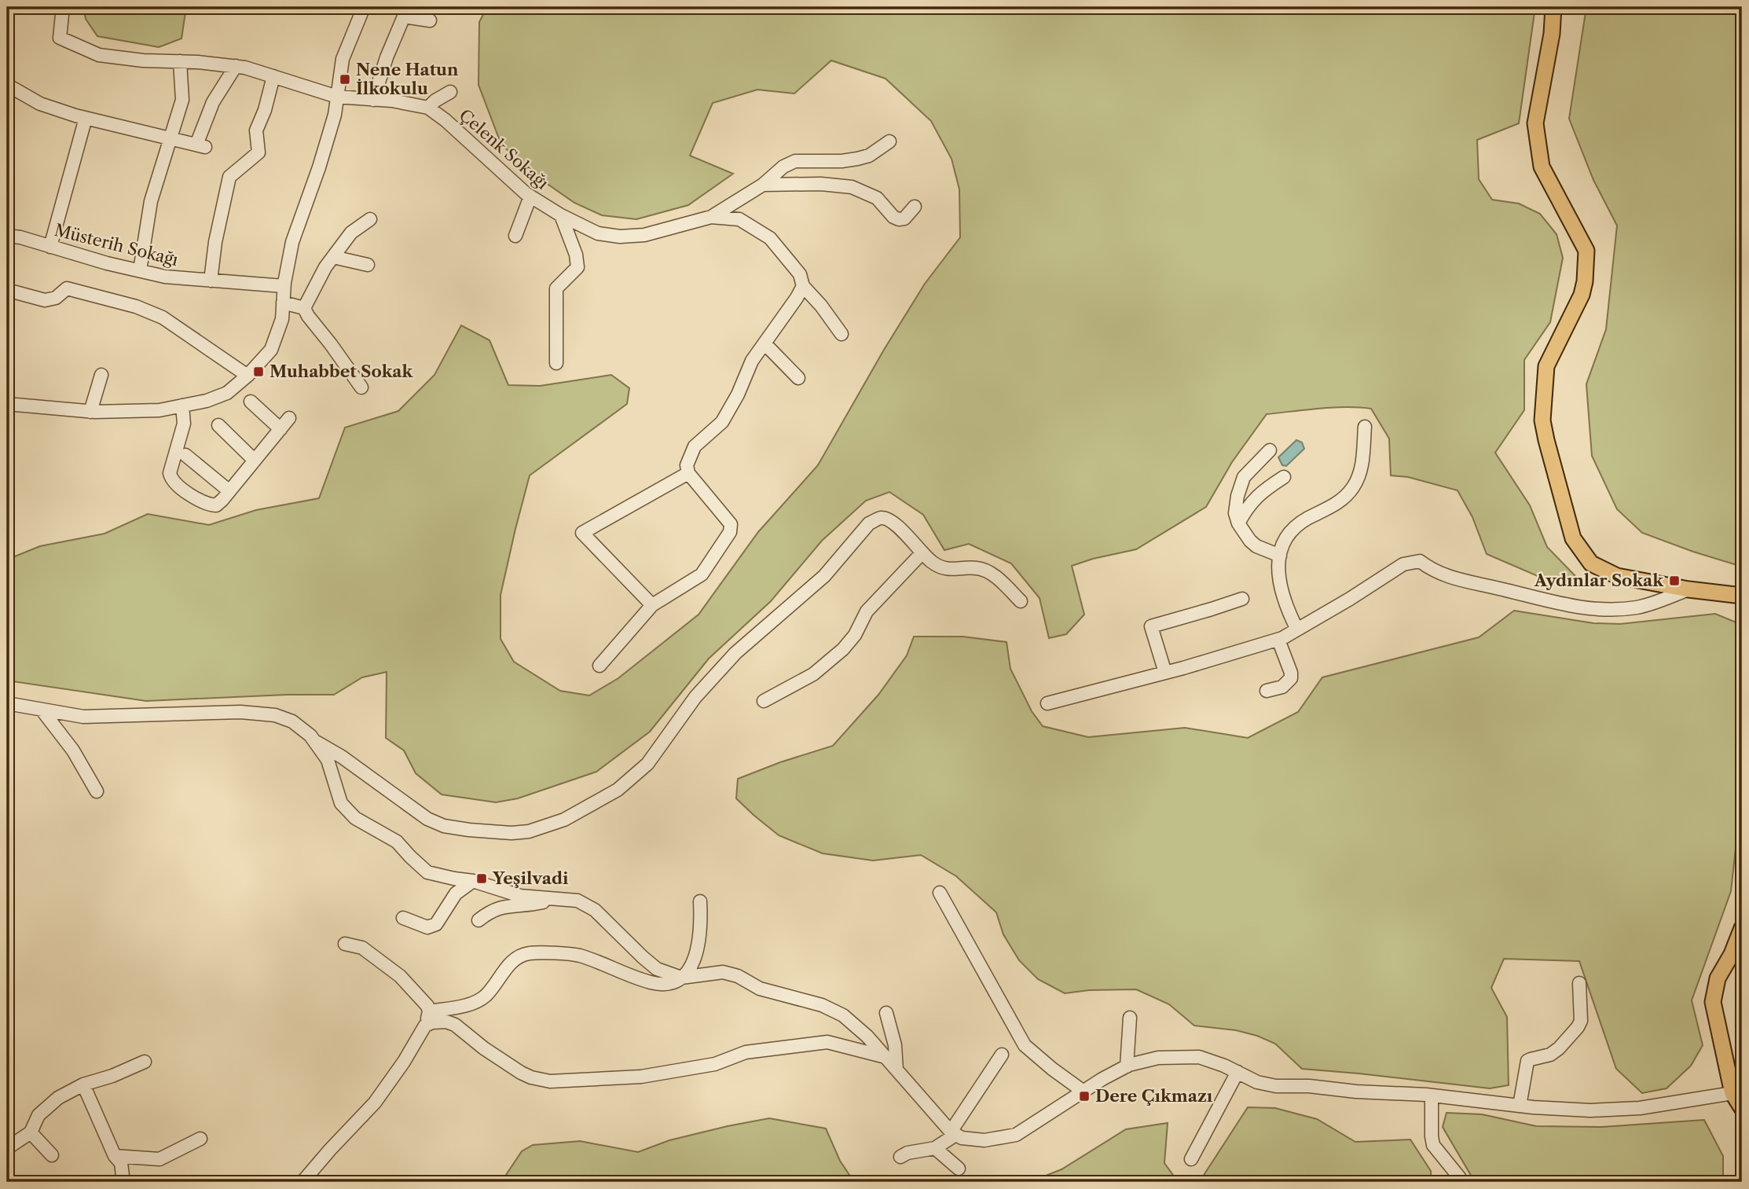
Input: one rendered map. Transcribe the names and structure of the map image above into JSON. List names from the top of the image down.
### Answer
{
  "streets": {
    "street": ["Çelenk Sokağı", "Müsterih Sokağı"]
  },
  "places": {
    "transit": [
      "Nene Hatun İlkokulu",
      "Muhabbet Sokak",
      "Aydınlar Sokak",
      "Yeşilvadi",
      "Dere Çıkmazı"
    ]
  }
}
